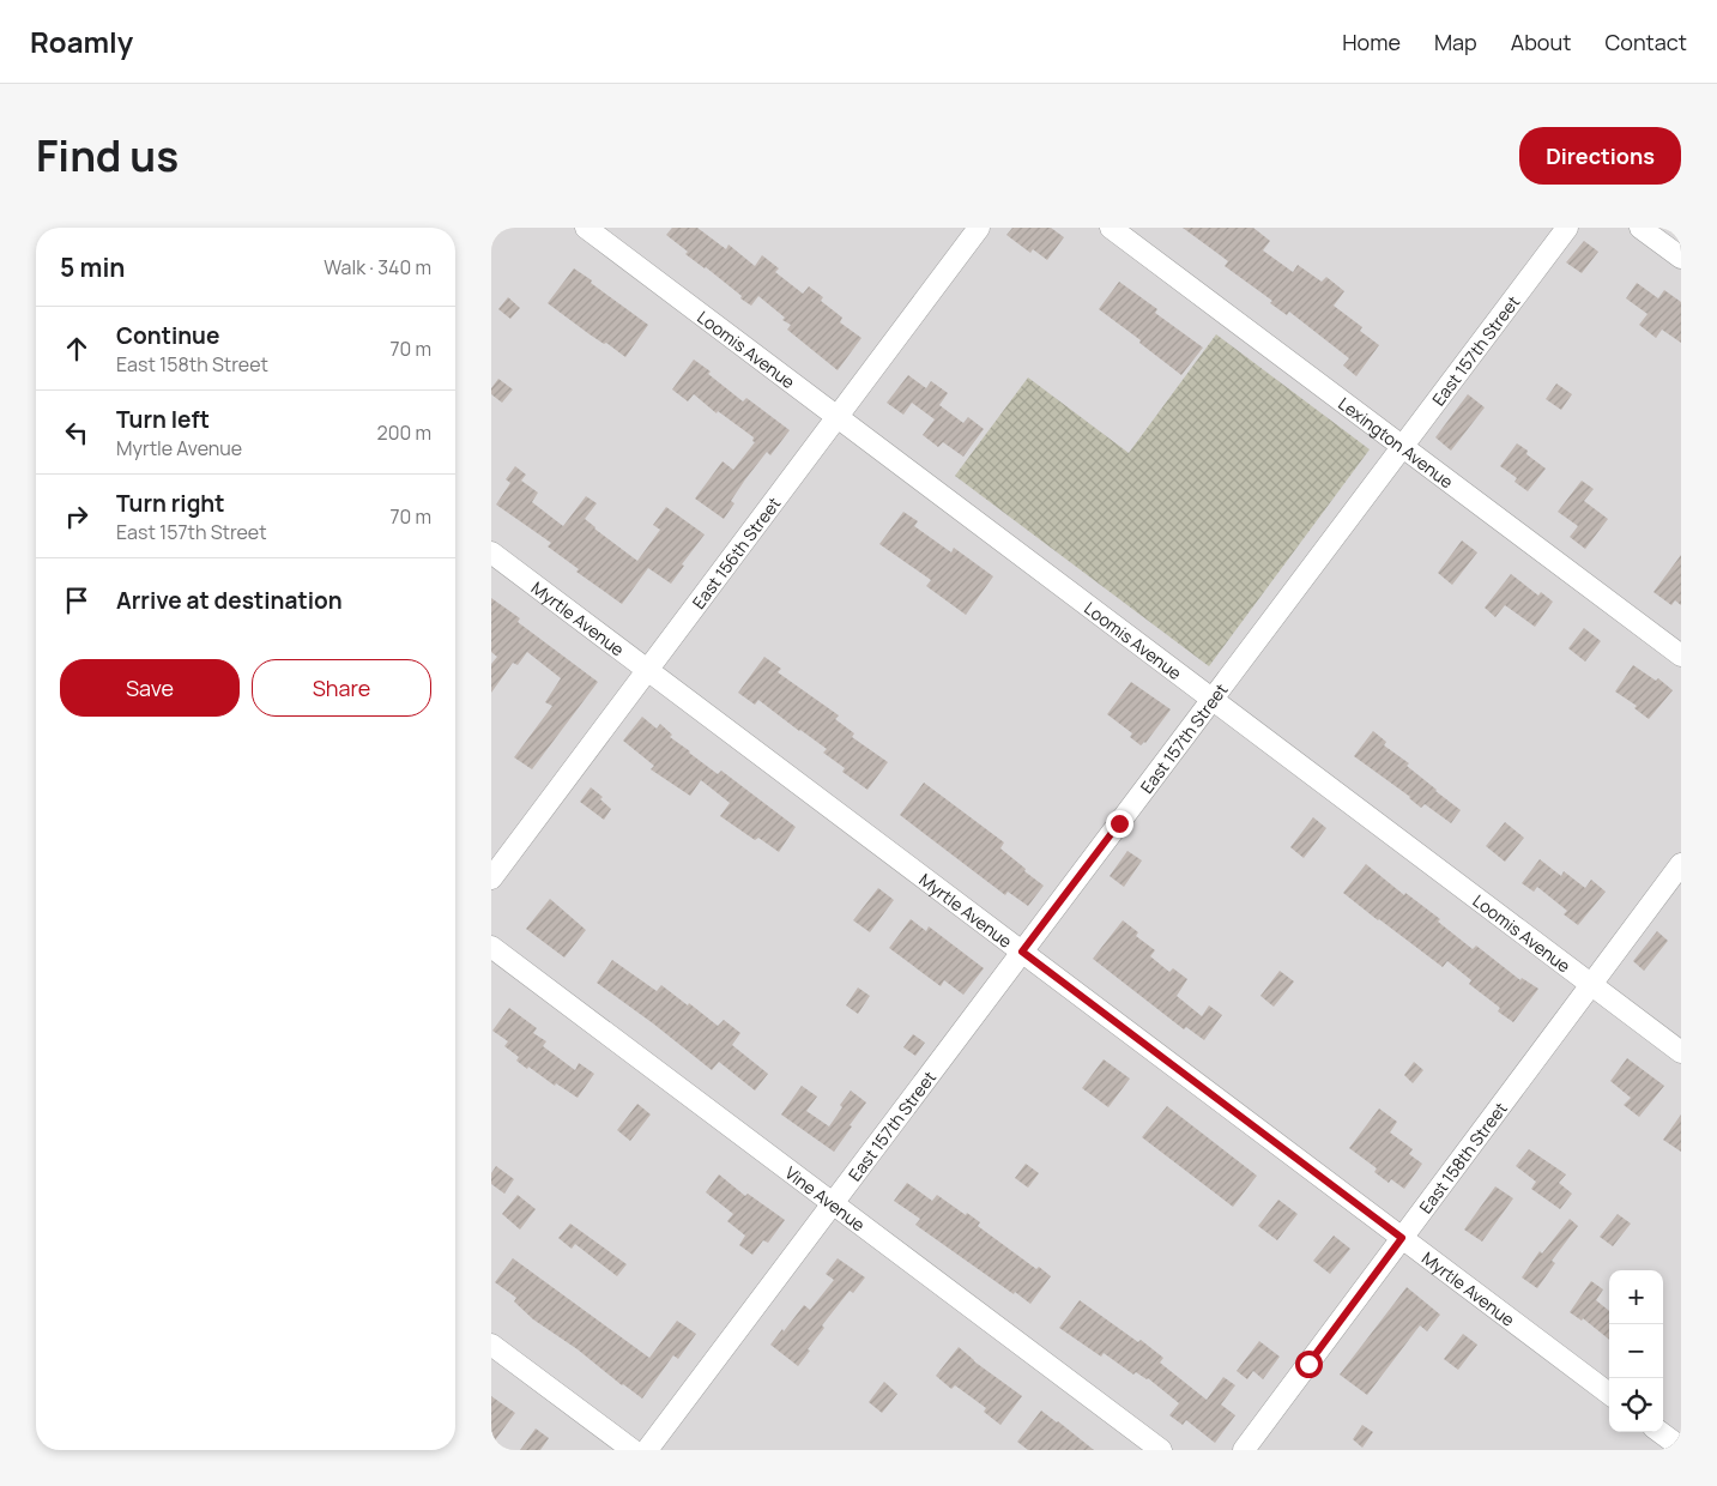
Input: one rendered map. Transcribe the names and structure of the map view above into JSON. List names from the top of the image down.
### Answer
{
  "streets": {
    "street": [
      "Loomis Avenue",
      "East 157th Street",
      "Lexington Avenue",
      "East 156th Street",
      "Myrtle Avenue",
      "East 158th Street",
      "Vine Avenue"
    ]
  },
  "crossings": [
    ["Loomis Avenue", "East 157th Street"],
    ["Loomis Avenue", "East 156th Street"],
    ["Loomis Avenue", "East 158th Street"],
    ["East 157th Street", "Lexington Avenue"],
    ["East 157th Street", "Myrtle Avenue"],
    ["East 157th Street", "Vine Avenue"],
    ["East 156th Street", "Myrtle Avenue"],
    ["Myrtle Avenue", "East 158th Street"]
  ],
  "page": {
    "header": "Roamly",
    "nav": [
      "Home",
      "Map",
      "About",
      "Contact"
    ],
    "title": "Find us",
    "buttons": [
      "Directions",
      ["Save", "Share"]
    ],
    "heading": ["5 min", "Walk · 340 m"],
    "list": [
      ["Continue", "East 158th Street", "70 m"],
      ["Turn left", "Myrtle Avenue", "200 m"],
      ["Turn right", "East 157th Street", "70 m"],
      "Arrive at destination"
    ],
    "map_buttons": ["+", "−"]
  }
}
